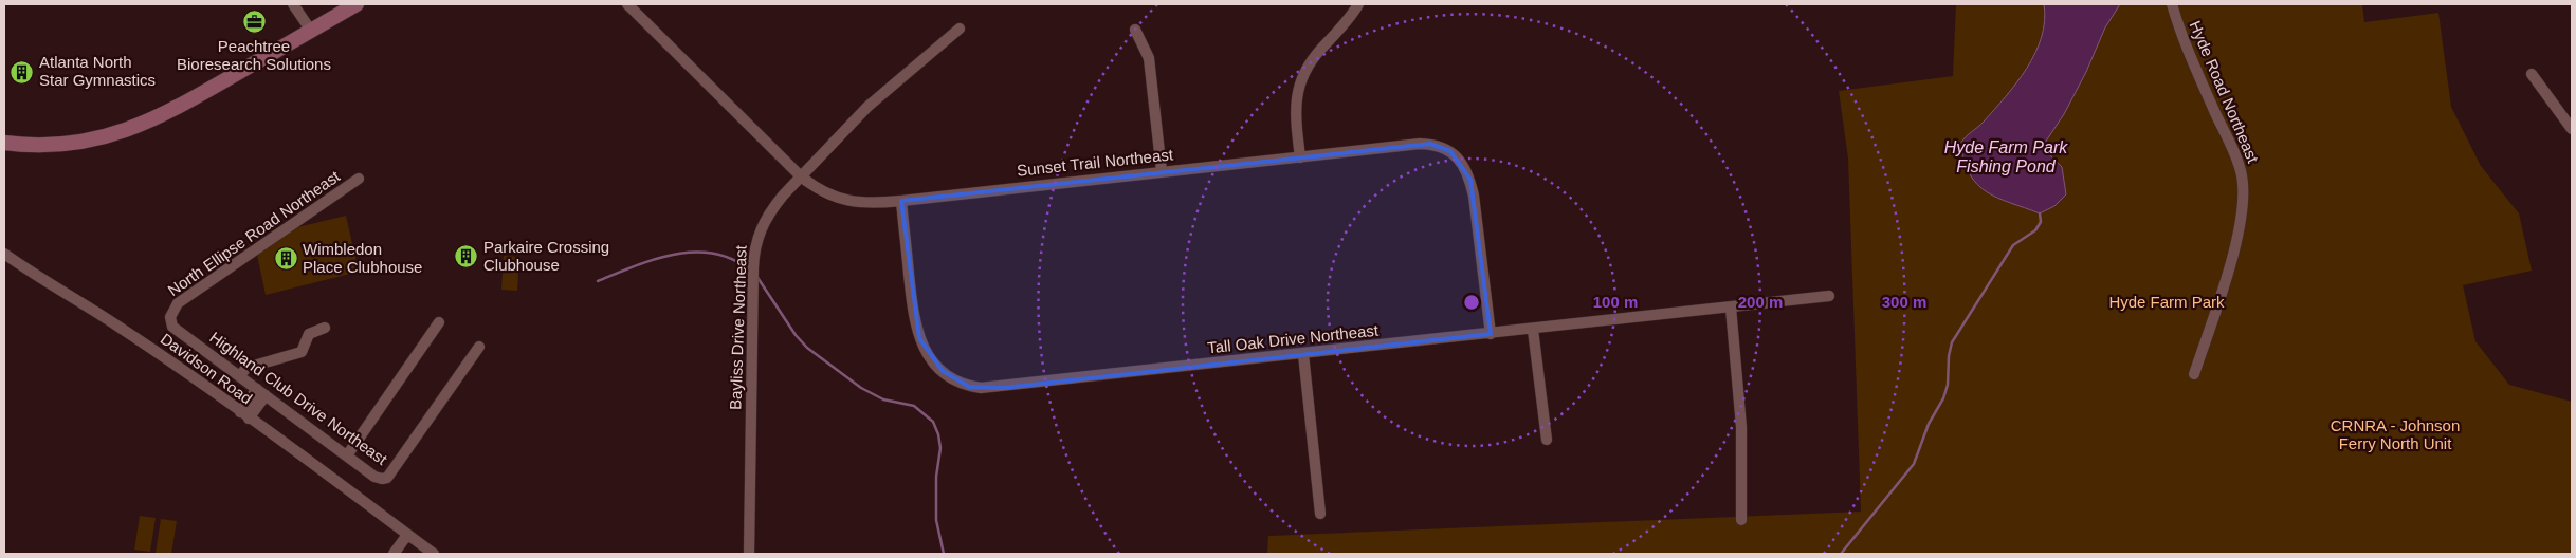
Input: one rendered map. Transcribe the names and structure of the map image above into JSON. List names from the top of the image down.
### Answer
{
  "streets": {
    "street": [
      "Hyde Road Northeast",
      "Sunset Trail Northeast",
      "North Ellipse Road Northeast",
      "Bayliss Drive Northeast",
      "Tall Oak Drive Northeast",
      "Davidson Road",
      "Highland Club Drive Northeast"
    ]
  },
  "crossings": [
    ["Sunset Trail Northeast", "Bayliss Drive Northeast"],
    ["Sunset Trail Northeast", "Tall Oak Drive Northeast"],
    ["North Ellipse Road Northeast", "Highland Club Drive Northeast"]
  ],
  "water": ["Hyde Farm Park Fishing Pond"],
  "parks": ["Hyde Farm Park", "CRNRA - Johnson Ferry North Unit"],
  "places": {
    "office": ["Peachtree Bioresearch Solutions"],
    "building": ["Atlanta North Star Gymnastics", "Parkaire Crossing Clubhouse", "Wimbledon Place Clubhouse"]
  },
  "rings": ["100 m", "200 m", "300 m"]
}
